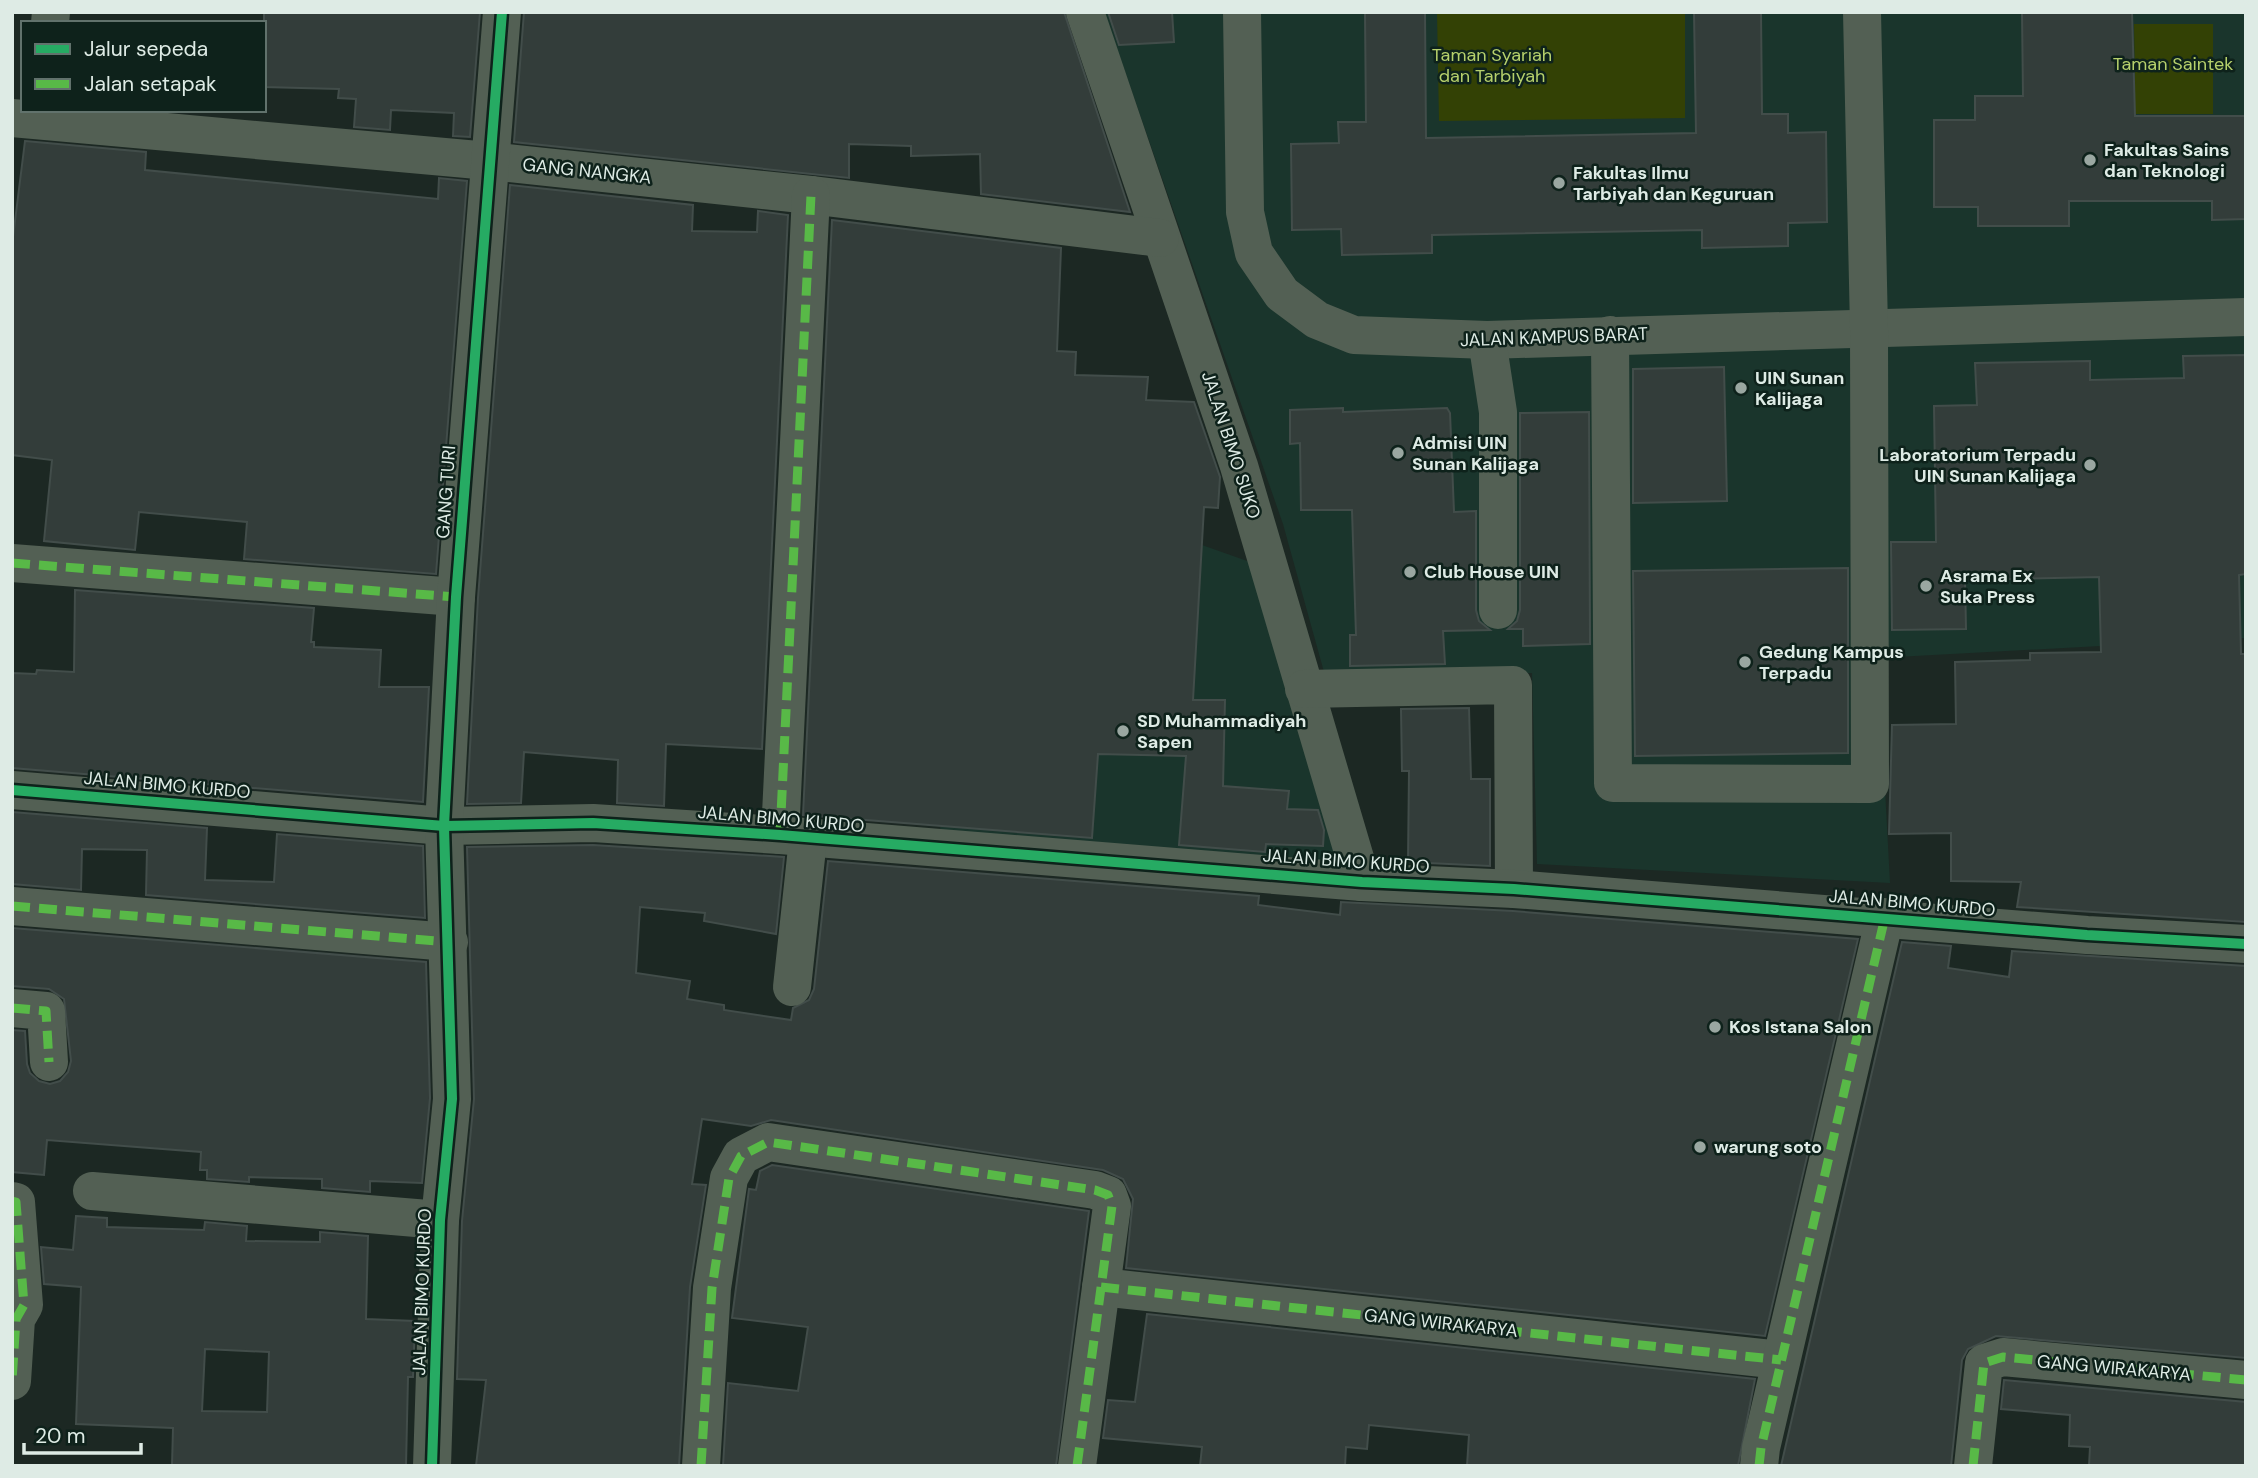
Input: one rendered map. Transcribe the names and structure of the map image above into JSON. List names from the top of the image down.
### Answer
{
  "streets": {
    "street": [
      "GANG NANGKA",
      "JALAN KAMPUS BARAT",
      "JALAN BIMO SUKO",
      "GANG TURI",
      "JALAN BIMO KURDO",
      "GANG WIRAKARYA"
    ]
  },
  "crossings": [
    ["GANG NANGKA", "JALAN BIMO SUKO"],
    ["GANG NANGKA", "GANG TURI"],
    ["JALAN BIMO SUKO", "JALAN BIMO KURDO"],
    ["GANG TURI", "JALAN BIMO KURDO"]
  ],
  "parks": ["Taman Syariah dan Tarbiyah", "Taman Saintek"],
  "places": [
    "Fakultas Sains dan Teknologi",
    "Fakultas Ilmu Tarbiyah dan Keguruan",
    "UIN Sunan Kalijaga",
    "Admisi UIN Sunan Kalijaga",
    "Laboratorium Terpadu UIN Sunan Kalijaga",
    "Club House UIN",
    "Asrama Ex Suka Press",
    "Gedung Kampus Terpadu",
    "SD Muhammadiyah Sapen",
    "Kos Istana Salon",
    "warung soto"
  ],
  "legend": ["Jalur sepeda", "Jalan setapak"],
  "scale_bar": "20 m"
}
